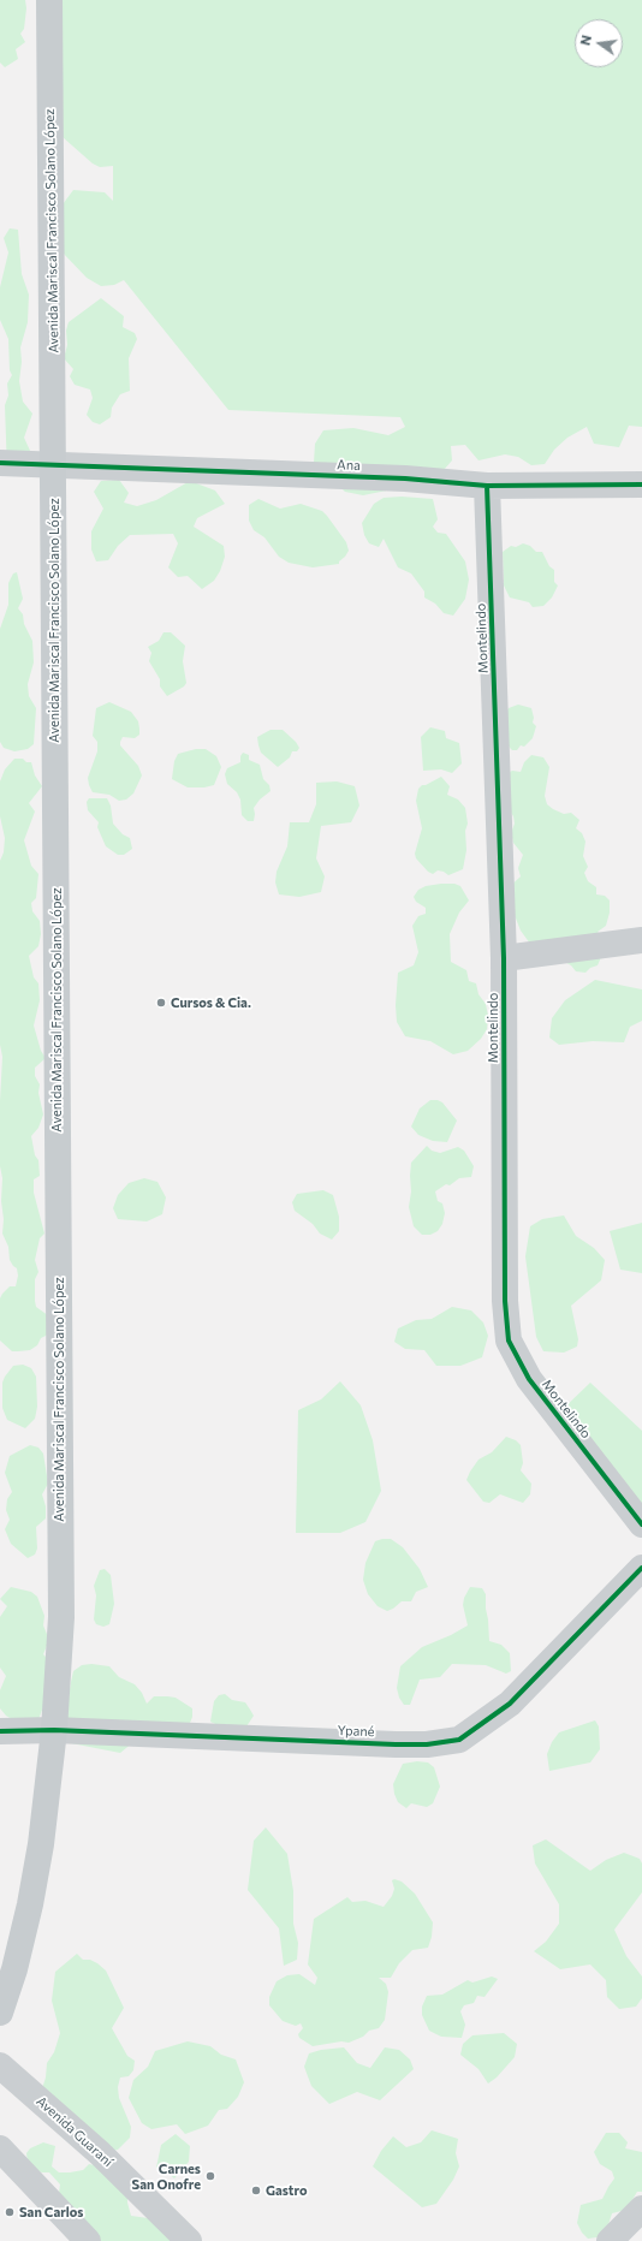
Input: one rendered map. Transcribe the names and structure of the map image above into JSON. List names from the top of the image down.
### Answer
{
  "streets": {
    "main road": ["Avenida Mariscal Francisco Solano López"],
    "street": [
      "Ana",
      "Montelindo",
      "Ypané",
      "Avenida Guaraní"
    ]
  },
  "crossings": [
    ["Avenida Mariscal Francisco Solano López", "Ana"],
    ["Avenida Mariscal Francisco Solano López", "Ypané"],
    ["Ana", "Montelindo"]
  ],
  "places": [
    "Cursos & Cia.",
    "Carnes San Onofre",
    "Gastro",
    "San Carlos"
  ],
  "north": "left"
}
